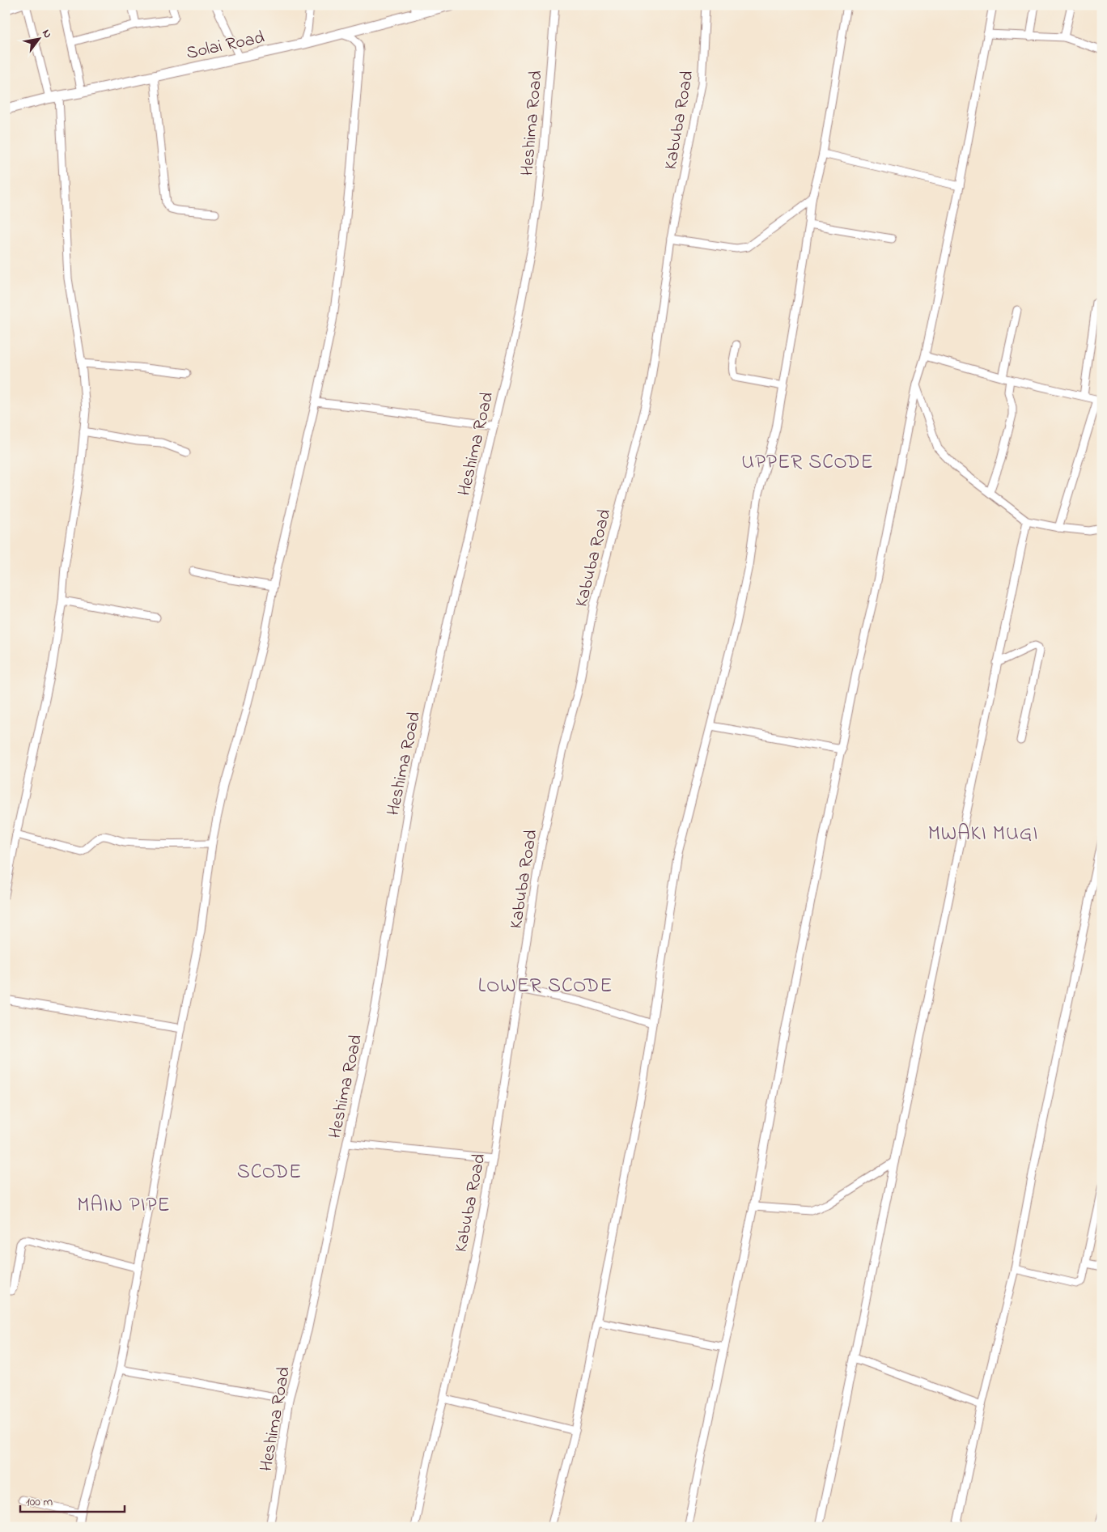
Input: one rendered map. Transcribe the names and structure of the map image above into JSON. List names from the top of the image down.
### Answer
{
  "streets": {
    "highway": ["Solai Road"],
    "street": ["Kabuba Road", "Heshima Road"]
  },
  "districts": [
    "UPPER SCODE",
    "MWAKI MUGI",
    "LOWER SCODE",
    "SCODE",
    "MAIN PIPE"
  ],
  "scale_bar": "100 m",
  "north": "top right"
}
